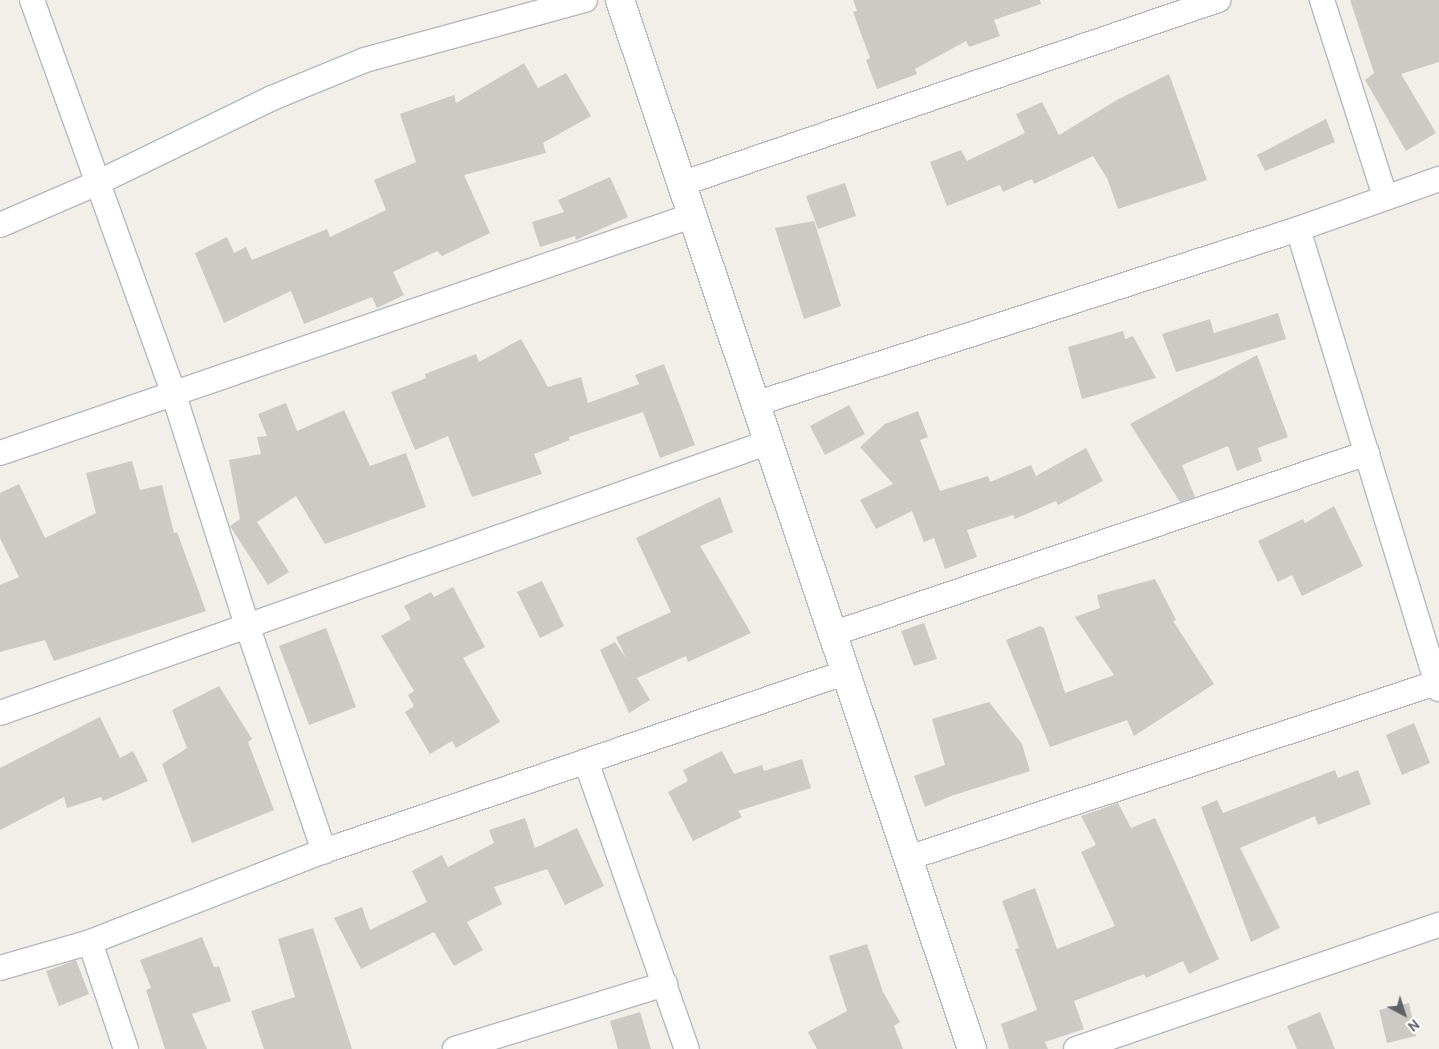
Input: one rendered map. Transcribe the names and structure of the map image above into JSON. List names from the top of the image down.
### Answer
{
  "north": "bottom right"
}
